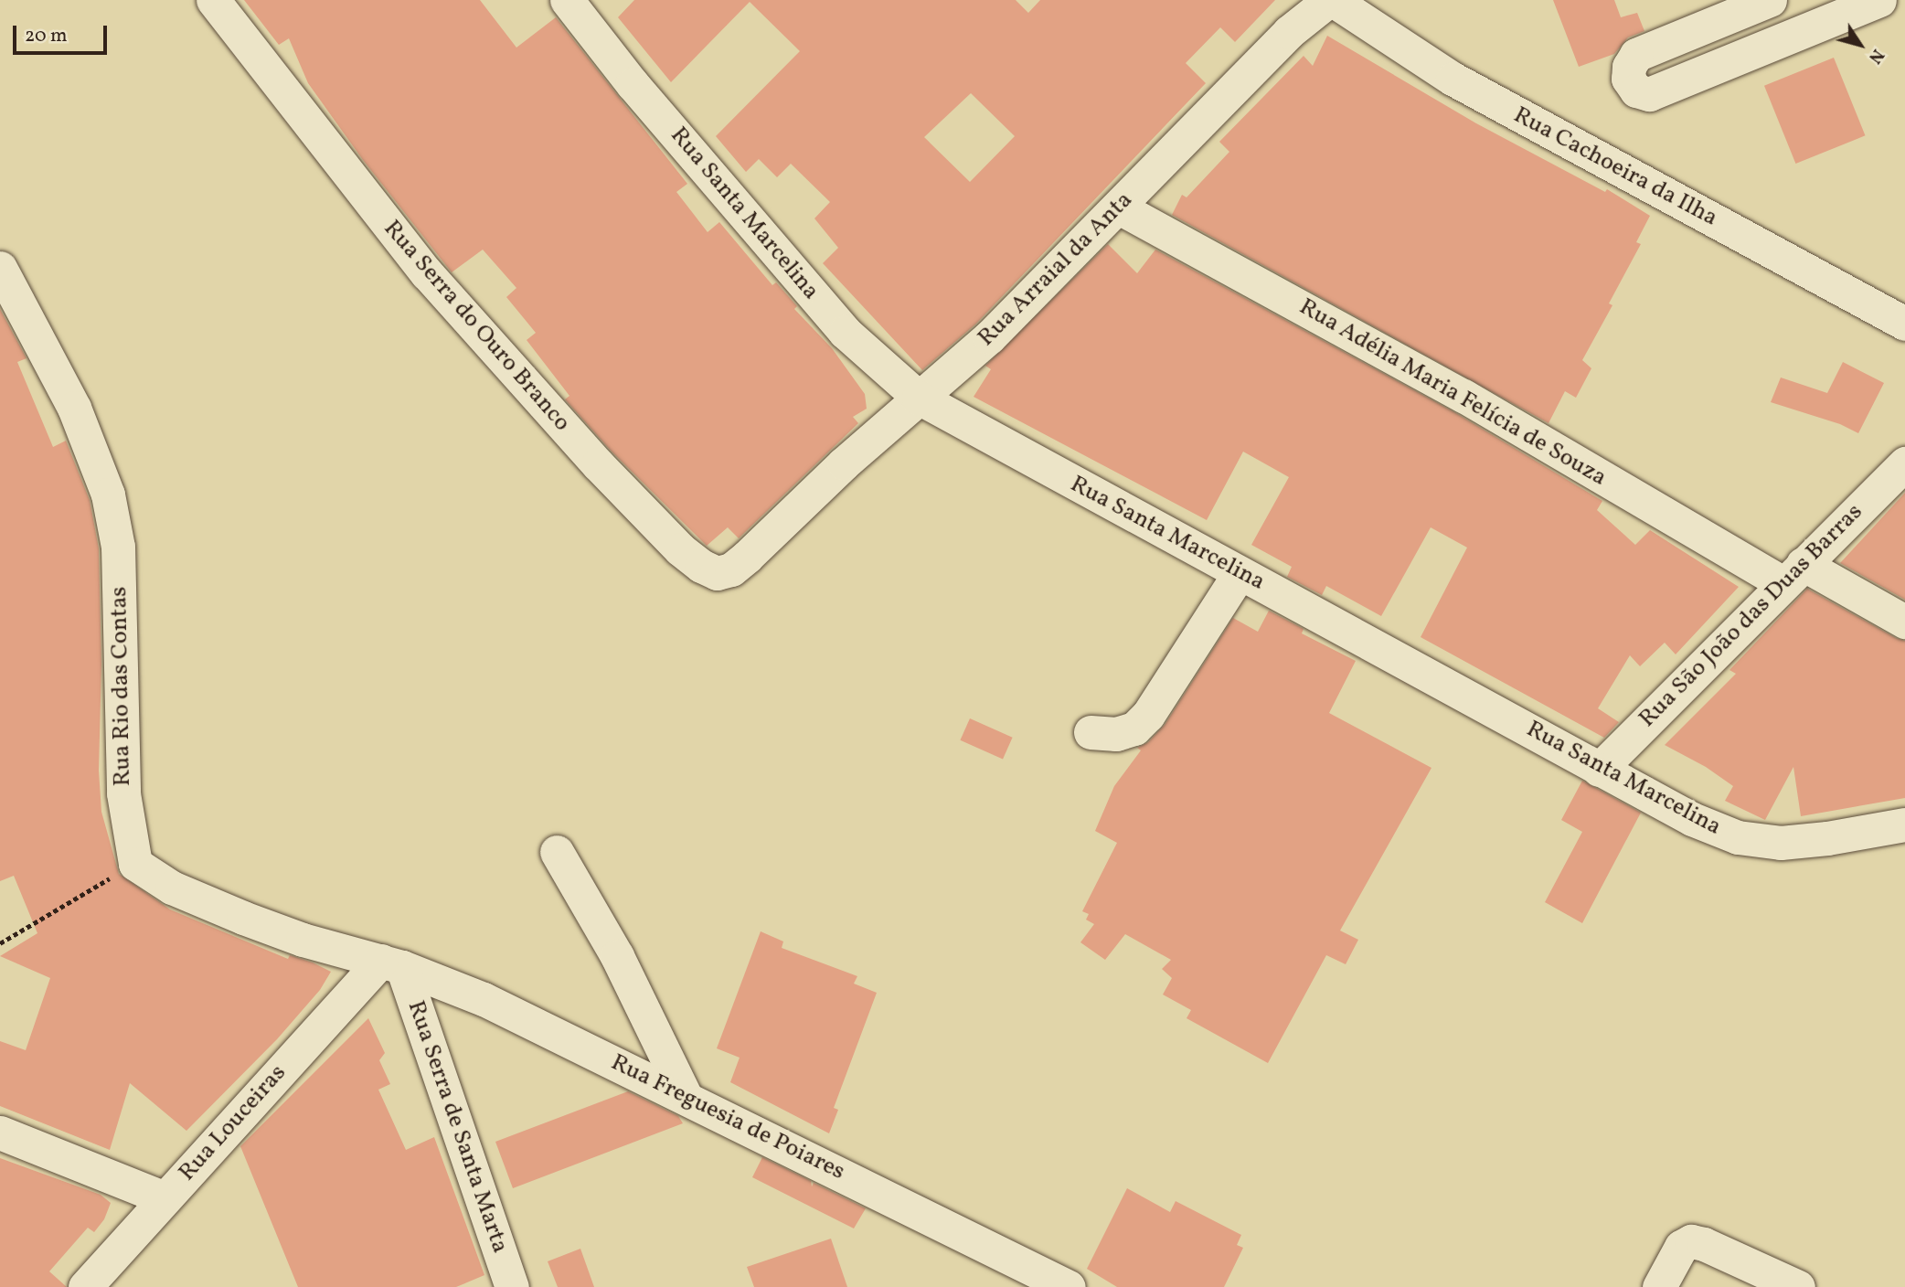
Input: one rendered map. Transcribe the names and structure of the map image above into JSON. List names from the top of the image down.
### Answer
{
  "streets": {
    "street": [
      "Rua Cachoeira da Ilha",
      "Rua Santa Marcelina",
      "Rua Arraial da Anta",
      "Rua Serra do Ouro Branco",
      "Rua Adélia Maria Felícia de Souza",
      "Rua São João das Duas Barras",
      "Rua Rio das Contas",
      "Rua Freguesia de Poiares",
      "Rua Louceiras",
      "Rua Serra de Santa Marta"
    ]
  },
  "crossings": [
    ["Rua Cachoeira da Ilha", "Rua Arraial da Anta"],
    ["Rua Santa Marcelina", "Rua Arraial da Anta"],
    ["Rua Santa Marcelina", "Rua São João das Duas Barras"],
    ["Rua Arraial da Anta", "Rua Serra do Ouro Branco"],
    ["Rua Arraial da Anta", "Rua Adélia Maria Felícia de Souza"],
    ["Rua Adélia Maria Felícia de Souza", "Rua São João das Duas Barras"],
    ["Rua Freguesia de Poiares", "Rua Louceiras"],
    ["Rua Freguesia de Poiares", "Rua Serra de Santa Marta"],
    ["Rua Louceiras", "Rua Serra de Santa Marta"]
  ],
  "scale_bar": "20 m",
  "north": "bottom right"
}
